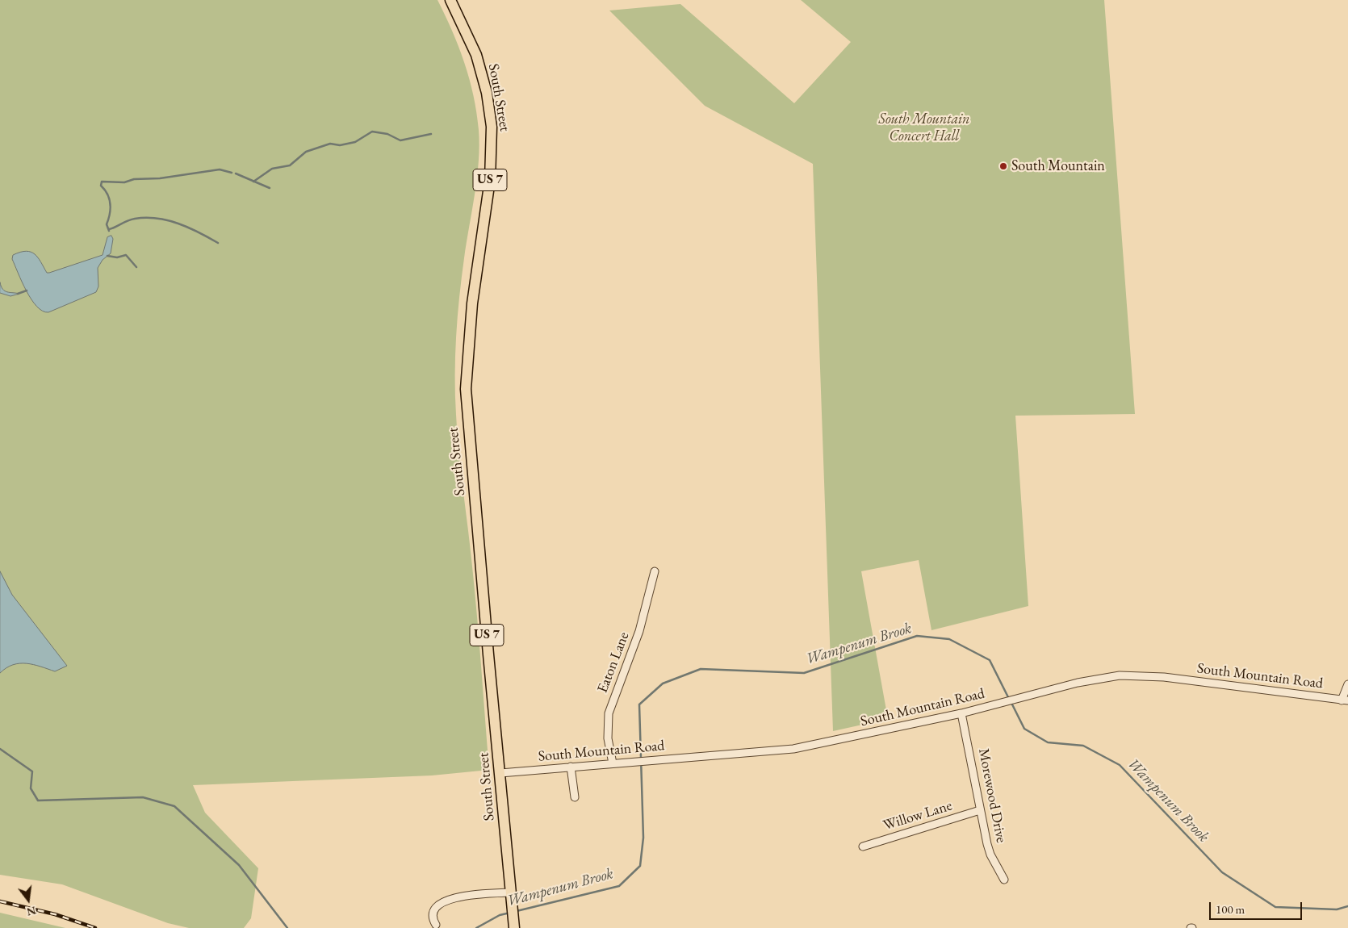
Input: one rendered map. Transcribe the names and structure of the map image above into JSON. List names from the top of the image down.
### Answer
{
  "streets": {
    "highway": ["South Street", "US 7"],
    "street": [
      "Eaton Lane",
      "South Mountain Road",
      "Morewood Drive",
      "Willow Lane"
    ]
  },
  "crossings": [
    ["South Street", "South Mountain Road"],
    ["Eaton Lane", "South Mountain Road"],
    ["South Mountain Road", "Morewood Drive"],
    ["Morewood Drive", "Willow Lane"]
  ],
  "water": ["Wampenum Brook"],
  "parks": ["South Mountain Concert Hall"],
  "places": ["South Mountain"],
  "scale_bar": "100 m",
  "north": "bottom"
}
